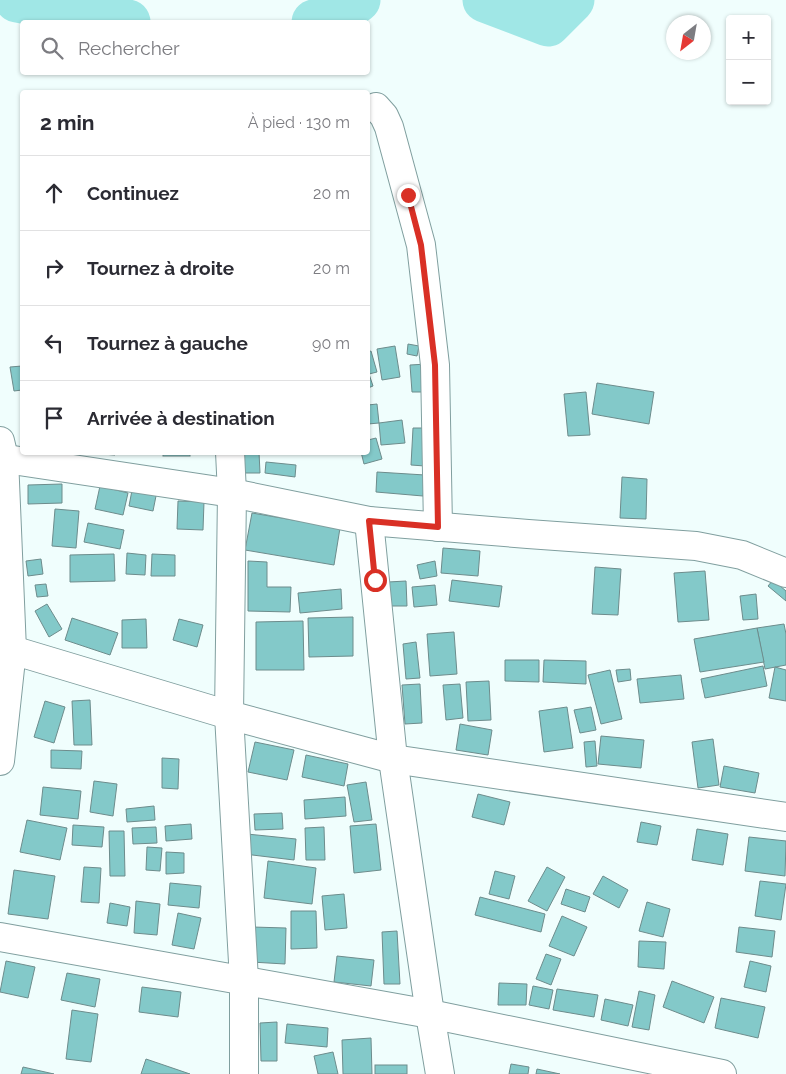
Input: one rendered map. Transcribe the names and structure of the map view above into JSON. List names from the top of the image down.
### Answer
{
  "north": "bottom left",
  "page": {
    "map_buttons": ["+", "−"],
    "search": "Rechercher",
    "heading": ["2 min", "À pied · 130 m"],
    "list": [
      ["Continuez", "20 m"],
      ["Tournez à droite", "20 m"],
      ["Tournez à gauche", "90 m"],
      "Arrivée à destination"
    ]
  }
}
